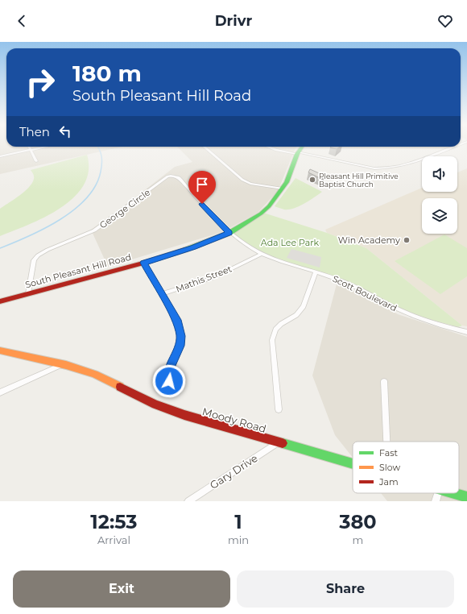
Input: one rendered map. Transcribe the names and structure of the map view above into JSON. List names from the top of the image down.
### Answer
{
  "streets": {
    "street": [
      "George Circle",
      "South Pleasant Hill Road",
      "Mathis Street",
      "Scott Boulevard",
      "Moody Road",
      "Gary Drive"
    ]
  },
  "crossings": [
    ["George Circle", "South Pleasant Hill Road"],
    ["George Circle", "Scott Boulevard"],
    ["South Pleasant Hill Road", "Scott Boulevard"],
    ["Mathis Street", "Scott Boulevard"],
    ["Moody Road", "Gary Drive"]
  ],
  "parks": ["Ada Lee Park"],
  "places": ["Pleasant Hill Primitive Baptist Church", "Win Academy"],
  "legend": ["Fast", "Slow", "Jam"],
  "page": {
    "header": "Drivr",
    "turn": ["180 m", "South Pleasant Hill Road"],
    "then": "Then",
    "eta": [
      "12:53",
      "Arrival",
      "1",
      "min",
      "380",
      "m"
    ],
    "buttons": ["Exit", "Share"]
  }
}
